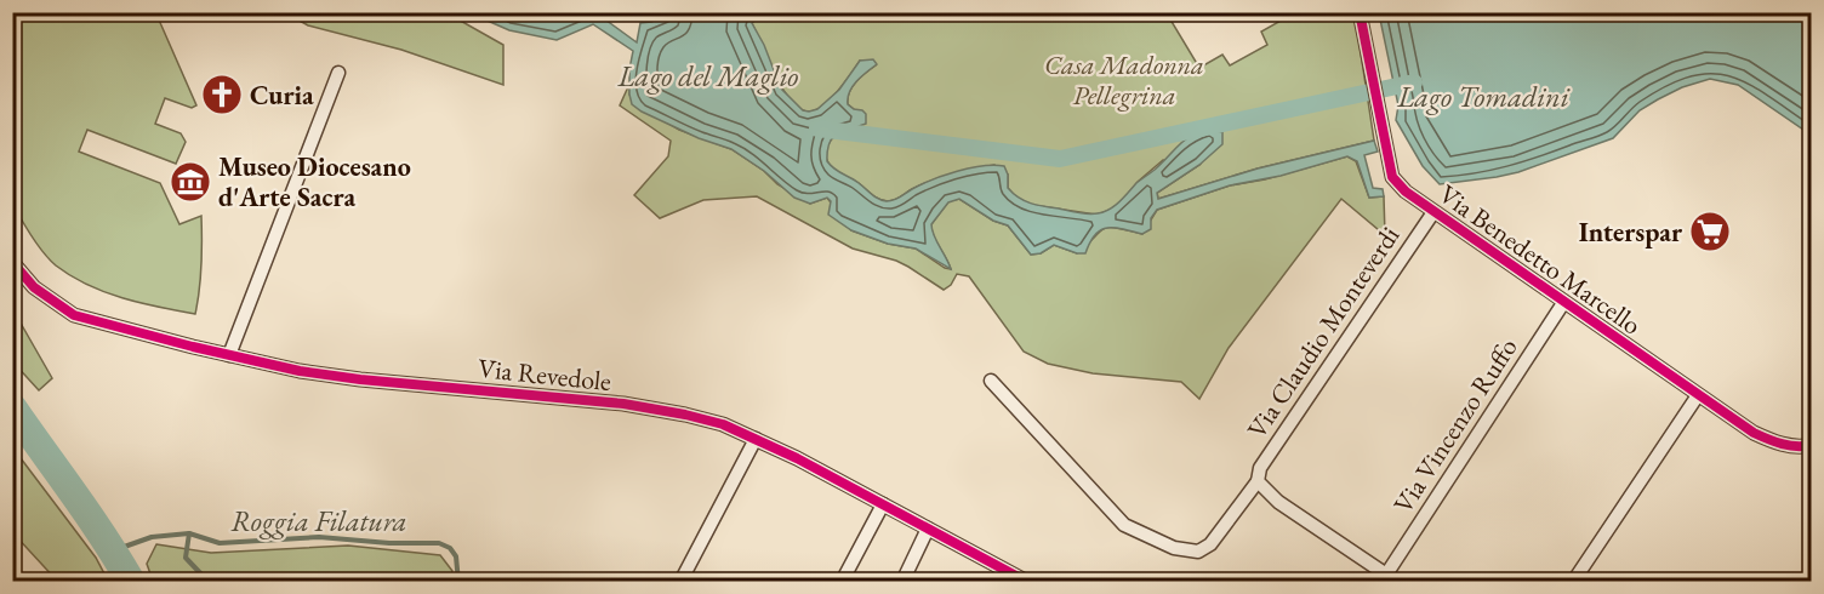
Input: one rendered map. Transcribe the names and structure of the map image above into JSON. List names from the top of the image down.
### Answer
{
  "streets": {
    "street": [
      "Via Benedetto Marcello",
      "Via Claudio Monteverdi",
      "Via Revedole",
      "Via Vincenzo Ruffo"
    ]
  },
  "crossings": [
    ["Via Benedetto Marcello", "Via Claudio Monteverdi"],
    ["Via Benedetto Marcello", "Via Vincenzo Ruffo"],
    ["Via Claudio Monteverdi", "Via Vincenzo Ruffo"]
  ],
  "water": ["Lago del Maglio", "Lago Tomadini", "Roggia Filatura"],
  "parks": ["Casa Madonna Pellegrina"],
  "places": {
    "church": ["Curia"],
    "museum": ["Museo Diocesano d'Arte Sacra"],
    "supermarket": ["Interspar"]
  }
}
